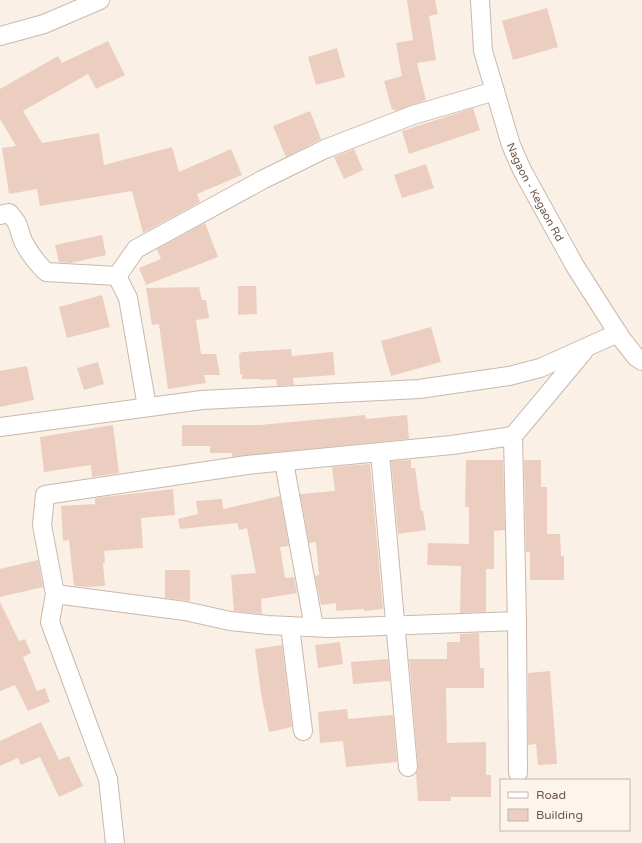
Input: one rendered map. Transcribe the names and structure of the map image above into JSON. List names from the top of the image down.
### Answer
{
  "streets": {
    "street": ["Nagaon - Kegaon Rd"]
  },
  "legend": ["Road", "Building"]
}
